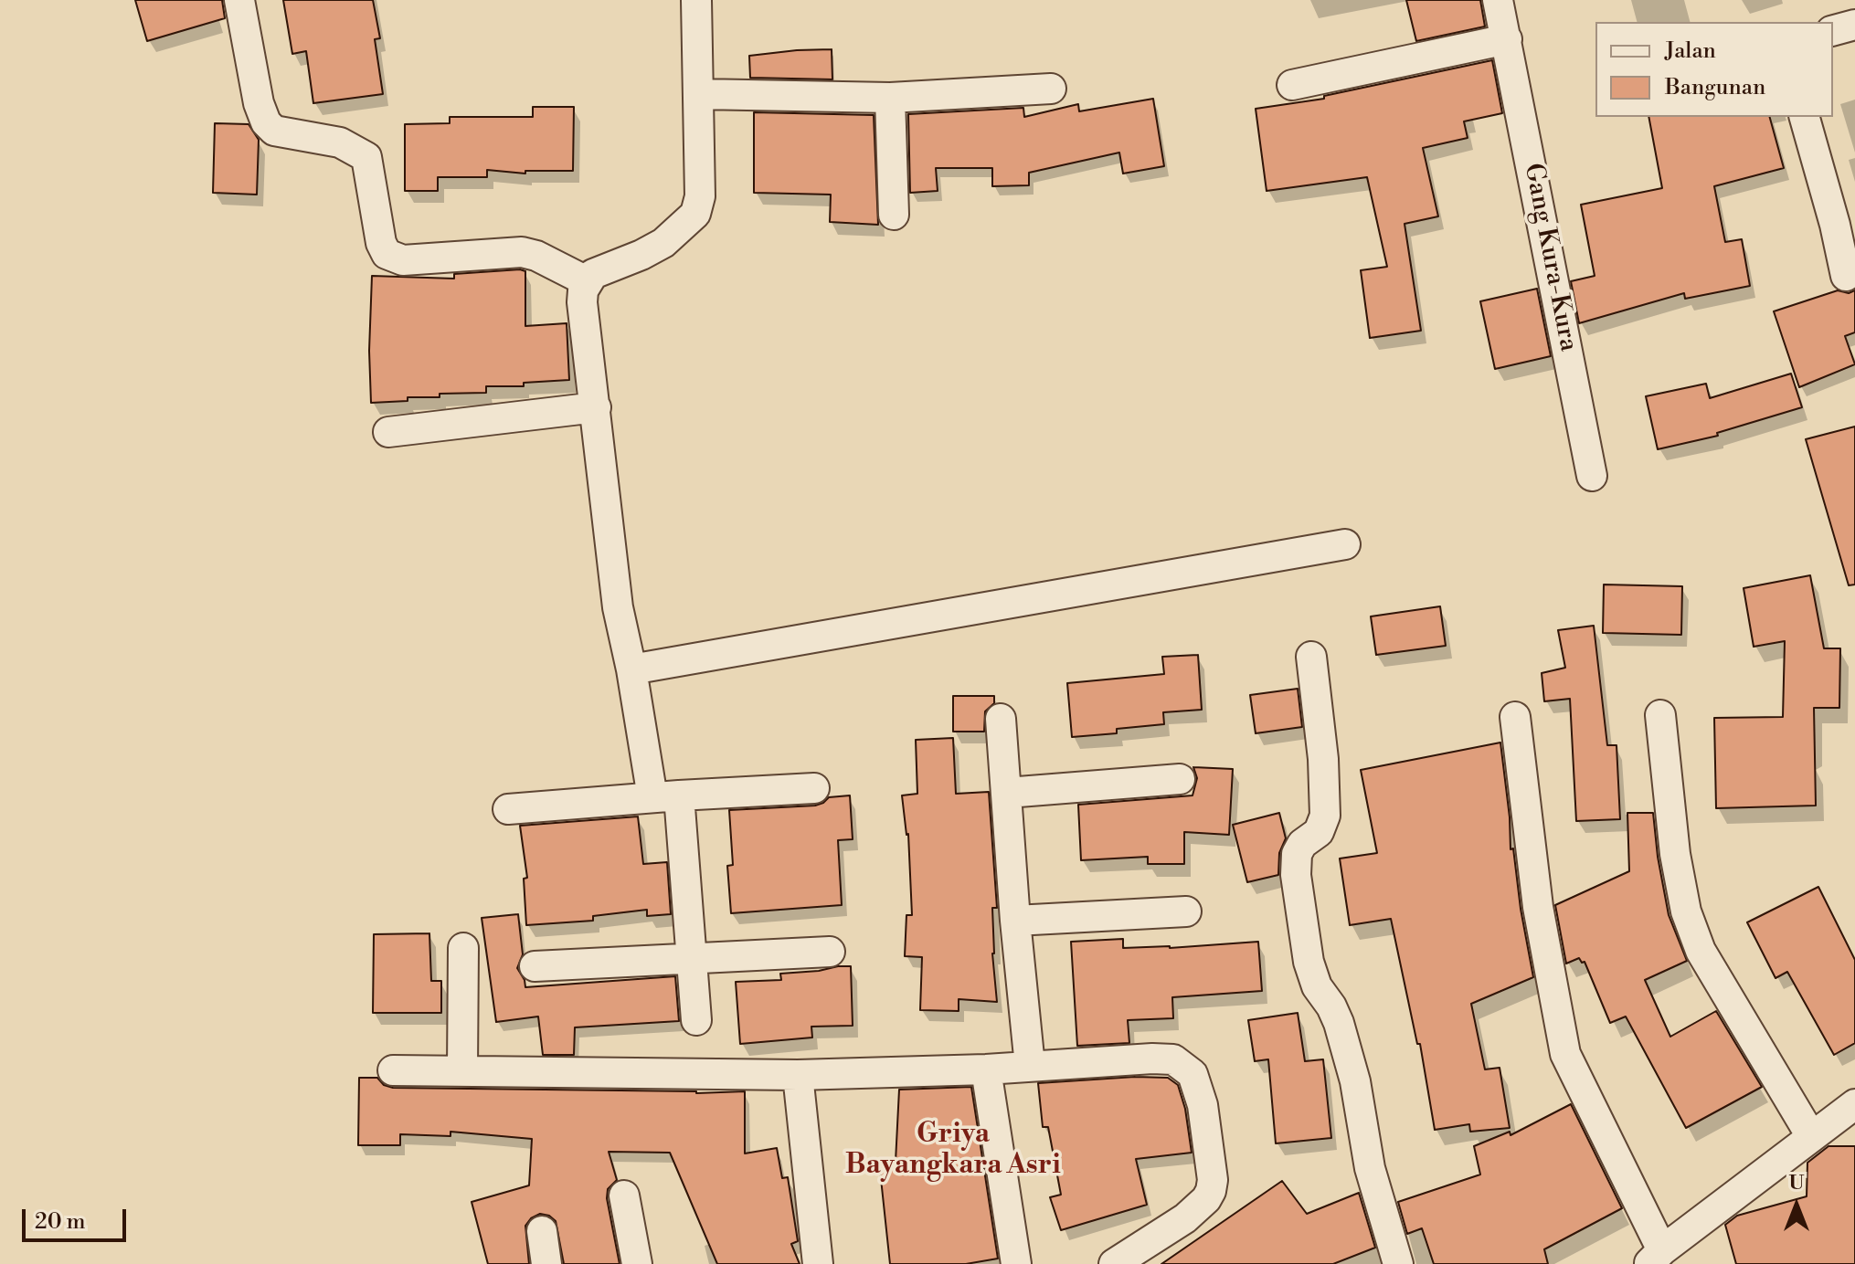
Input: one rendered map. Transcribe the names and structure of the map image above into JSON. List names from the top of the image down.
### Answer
{
  "streets": {
    "street": ["Gang Kura-Kura"]
  },
  "districts": ["Griya Bayangkara Asri"],
  "legend": ["Jalan", "Bangunan"],
  "scale_bar": "20 m",
  "north": "top"
}
